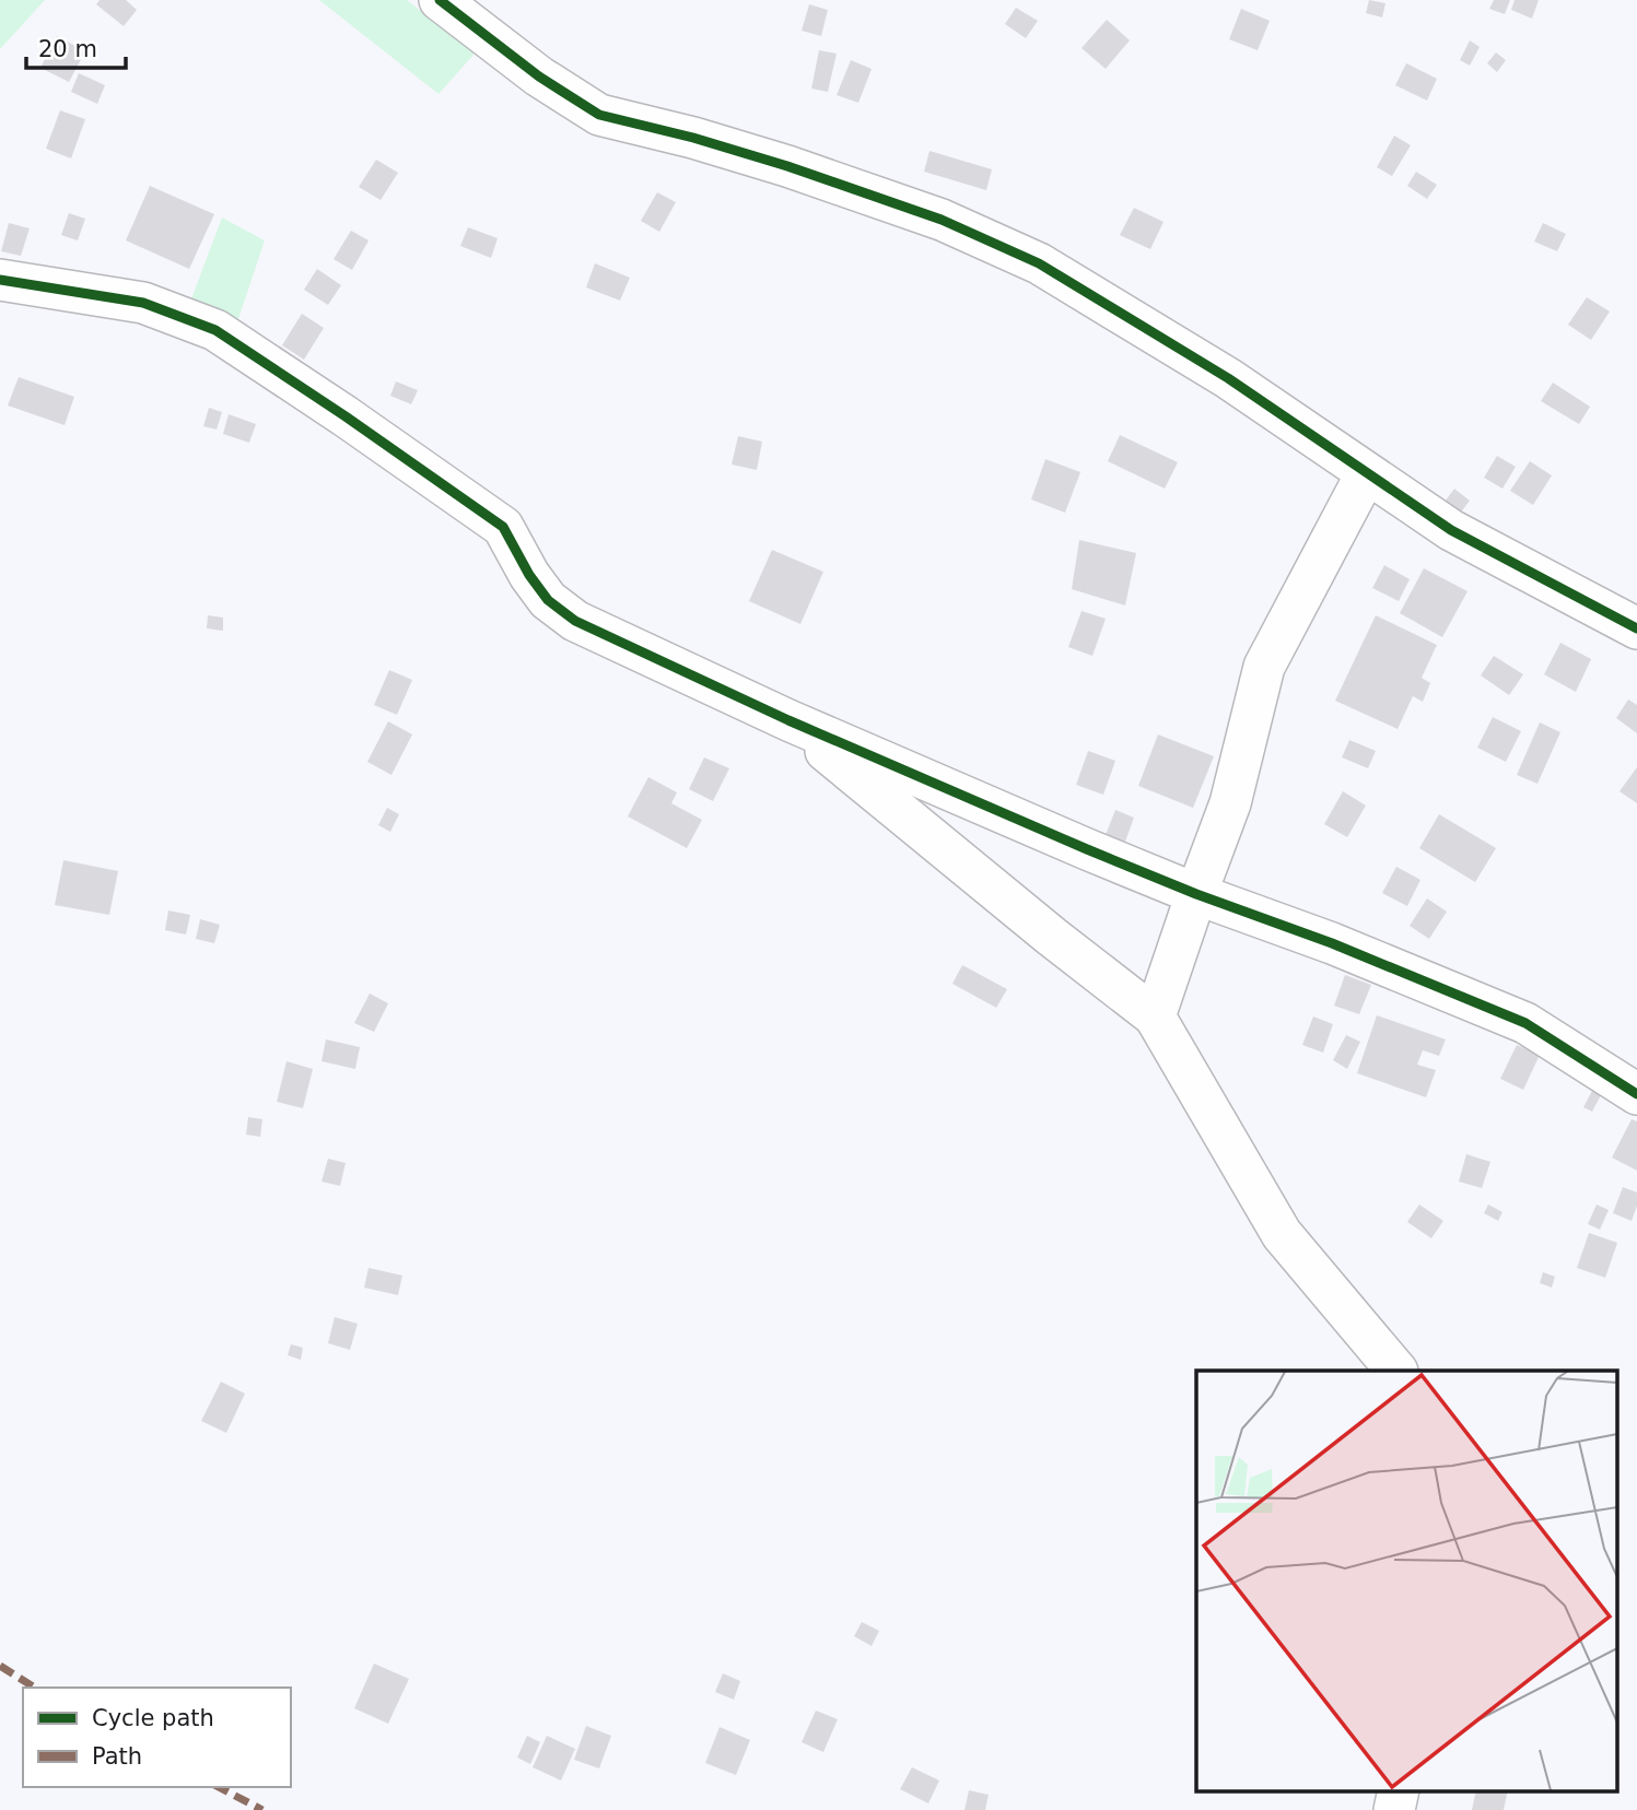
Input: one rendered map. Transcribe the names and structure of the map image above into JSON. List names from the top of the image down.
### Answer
{
  "legend": ["Cycle path", "Path"],
  "scale_bar": "20 m"
}
